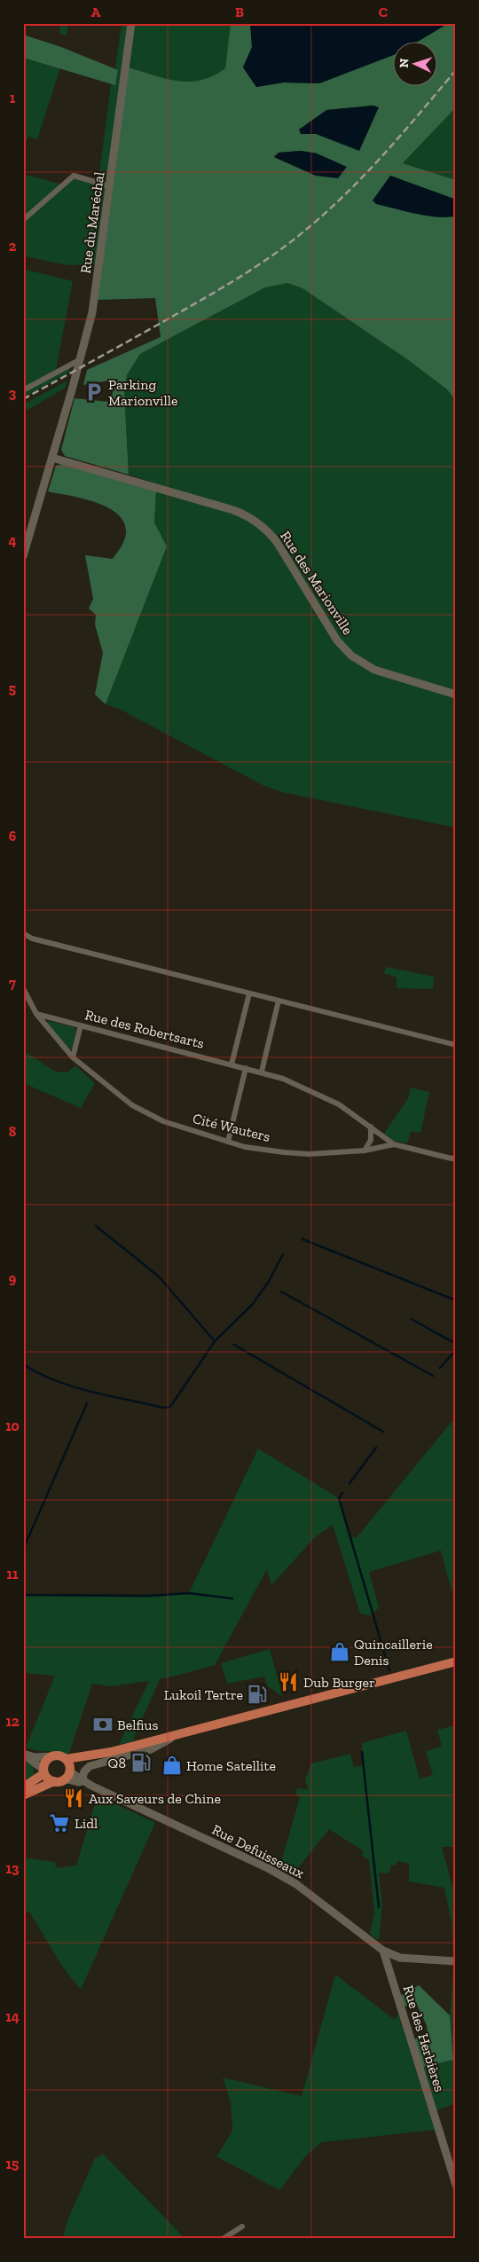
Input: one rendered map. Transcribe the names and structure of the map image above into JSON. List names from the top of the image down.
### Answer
{
  "streets": {
    "street": [
      "Rue du Maréchal",
      "Rue des Marionville",
      "Rue des Robertsarts",
      "Cité Wauters",
      "Rue Defuisseaux",
      "Rue des Herbières"
    ]
  },
  "crossings": [
    ["Rue du Maréchal", "Rue des Marionville"],
    ["Rue des Robertsarts", "Cité Wauters"],
    ["Rue Defuisseaux", "Rue des Herbières"]
  ],
  "places": {
    "parking": ["Parking Marionville"],
    "shop": ["Quincaillerie Denis", "Home Satellite"],
    "restaurant": ["Dub Burger", "Aux Saveurs de Chine"],
    "fuel station": ["Lukoil Tertre", "Q8"],
    "bank": ["Belfius"],
    "supermarket": ["Lidl"]
  },
  "north": "left",
  "grid": {
    "columns": ["A", "B", "C"],
    "rows": [
      "1",
      "2",
      "3",
      "4",
      "5",
      "6",
      "7",
      "8",
      "9",
      "10",
      "11",
      "12",
      "13",
      "14",
      "15"
    ]
  }
}
